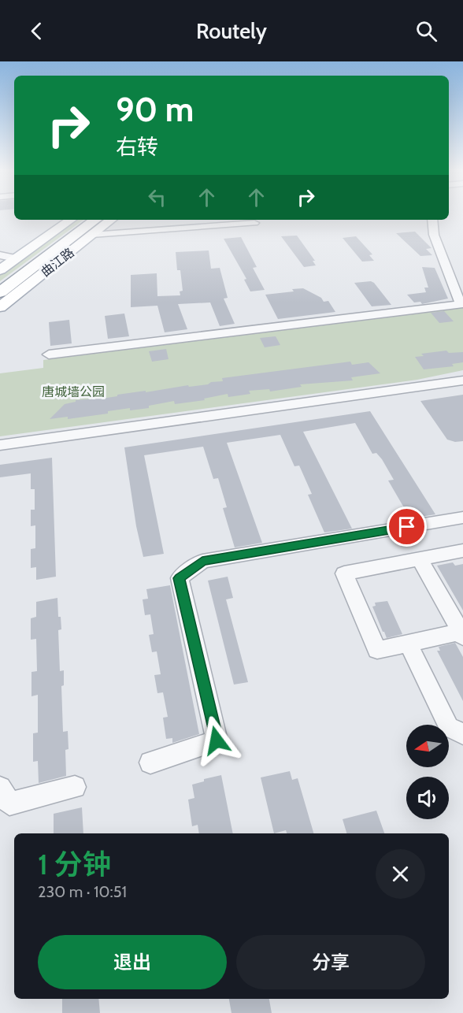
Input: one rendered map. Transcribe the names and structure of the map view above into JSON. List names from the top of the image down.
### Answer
{
  "streets": {
    "highway": ["曲江路"]
  },
  "parks": ["唐城墙公园"],
  "north": "left",
  "page": {
    "header": "Routely",
    "turn": ["90 m", "右转"],
    "heading": ["1 分钟", "230 m · 10:51"],
    "buttons": ["退出", "分享"]
  }
}
